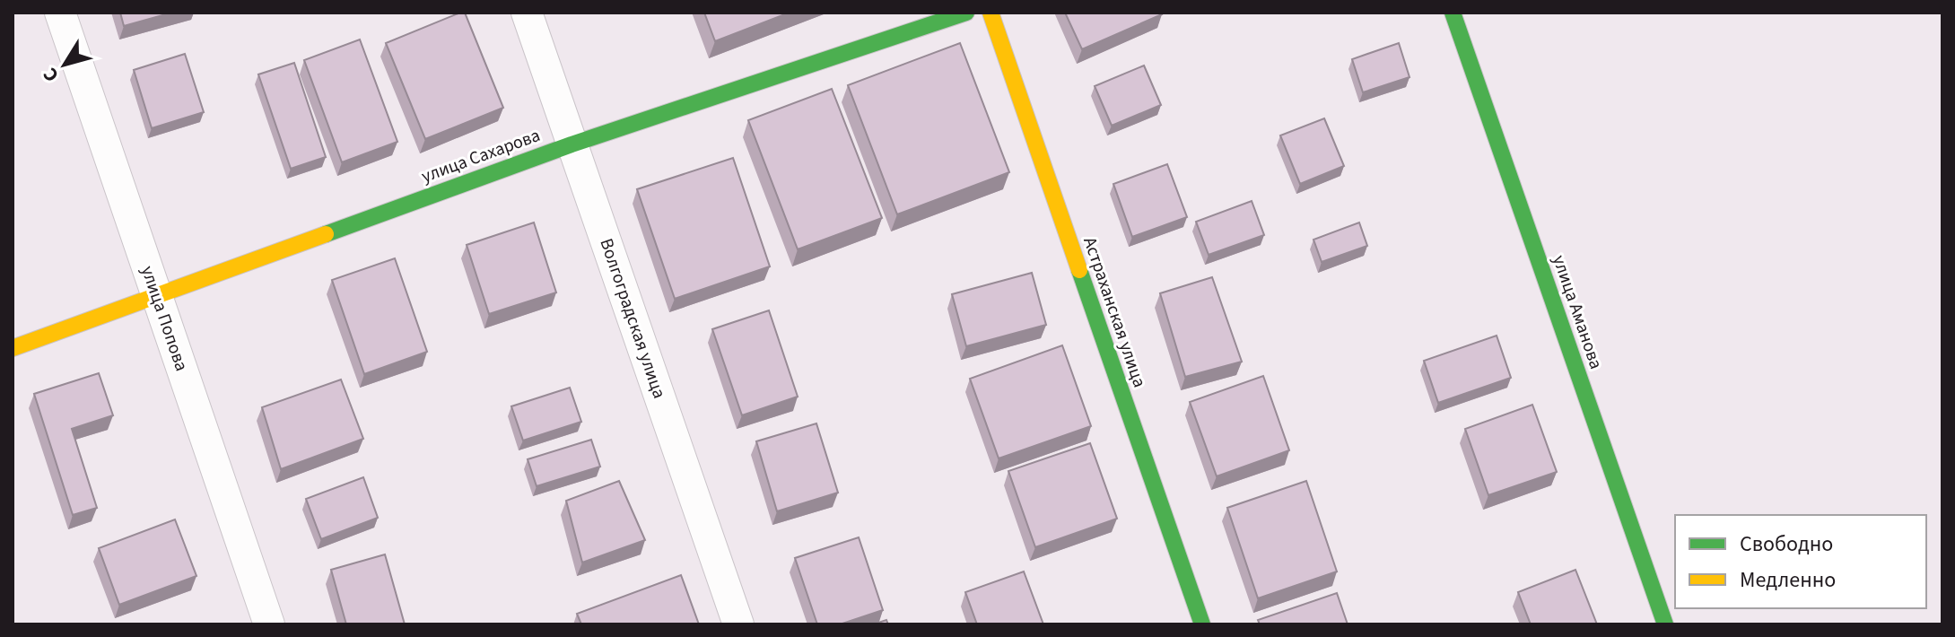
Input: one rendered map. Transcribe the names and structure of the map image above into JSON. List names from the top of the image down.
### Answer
{
  "streets": {
    "street": [
      "улица Сахарова",
      "Астраханская улица",
      "улица Аманова",
      "улица Попова",
      "Волгоградская улица"
    ]
  },
  "crossings": [
    ["улица Сахарова", "улица Попова"],
    ["улица Сахарова", "Волгоградская улица"]
  ],
  "legend": ["Свободно", "Медленно"],
  "north": "bottom left"
}
